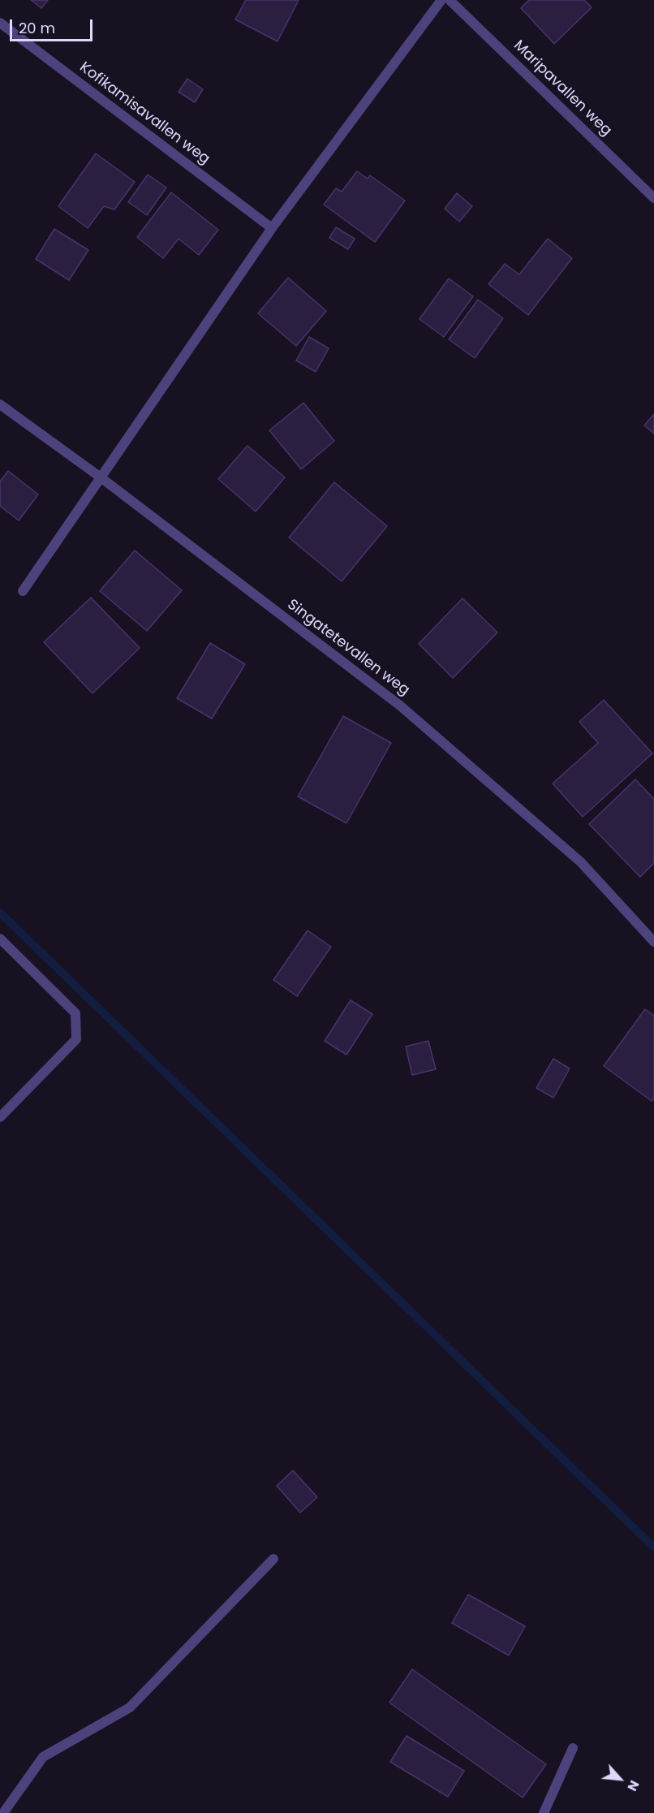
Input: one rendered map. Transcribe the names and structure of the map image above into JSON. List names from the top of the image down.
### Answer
{
  "streets": {
    "street": ["Maripavallen weg", "Kofikamisavallen weg", "Singatetevallen weg"]
  },
  "scale_bar": "20 m",
  "north": "bottom right"
}
